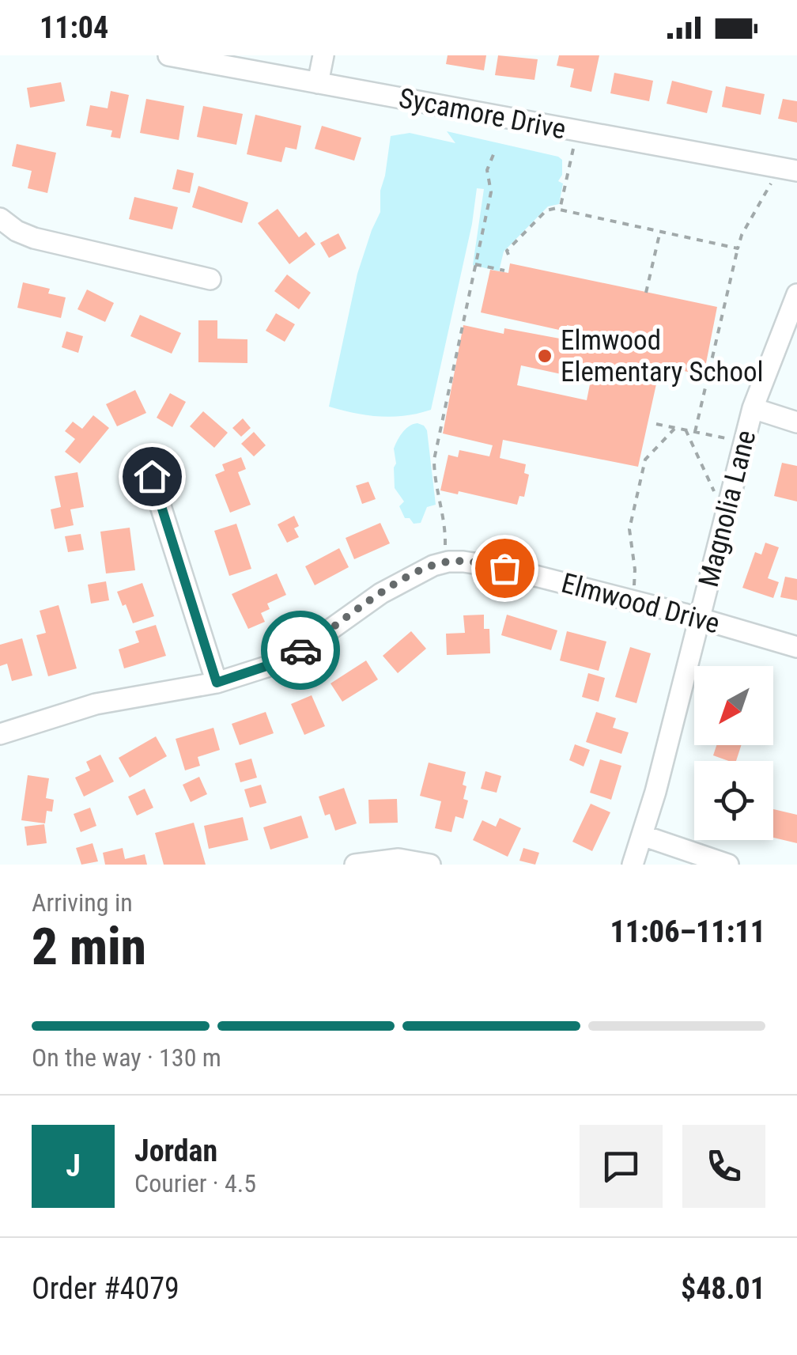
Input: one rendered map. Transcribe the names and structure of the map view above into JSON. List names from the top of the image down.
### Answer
{
  "streets": {
    "street": ["Sycamore Drive", "Magnolia Lane", "Elmwood Drive"]
  },
  "crossings": [
    ["Magnolia Lane", "Elmwood Drive"]
  ],
  "places": ["Elmwood Elementary School"],
  "north": "bottom left",
  "page": {
    "status": "11:04",
    "heading": ["2 min", "Arriving in", "11:06–11:11"],
    "panel": [
      "Jordan",
      "Courier · 4.5",
      "Order #4079",
      "$48.01"
    ],
    "bar": "On the way · 130 m",
    "round": "J"
  }
}
